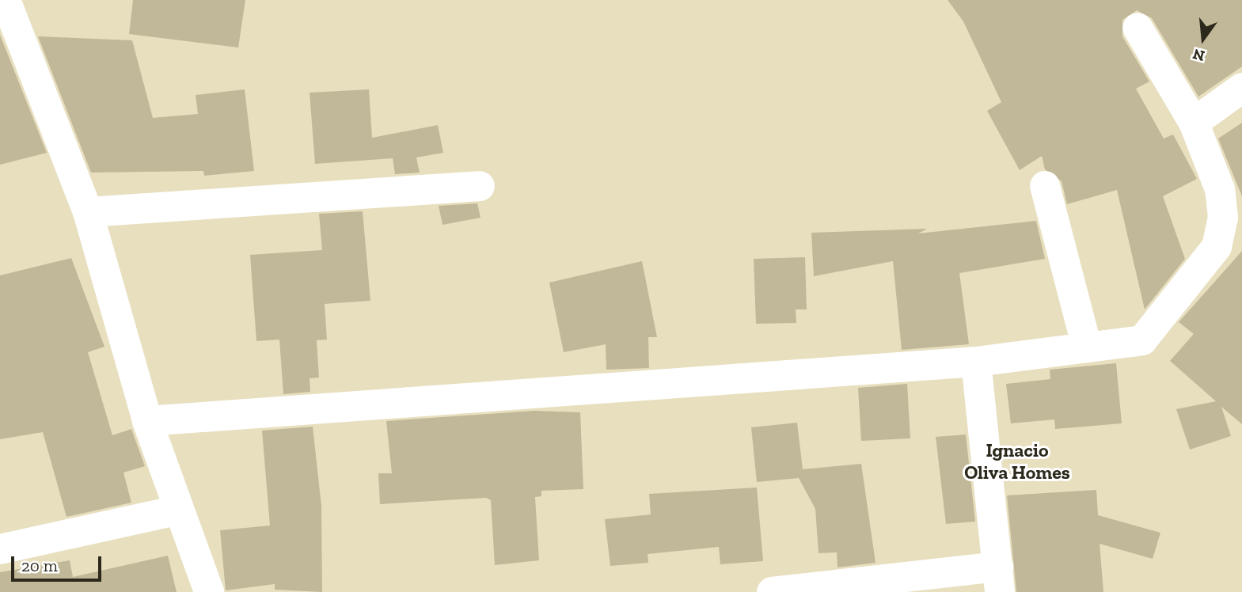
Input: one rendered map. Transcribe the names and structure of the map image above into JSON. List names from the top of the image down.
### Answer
{
  "districts": ["Ignacio Oliva Homes"],
  "scale_bar": "20 m",
  "north": "bottom"
}
